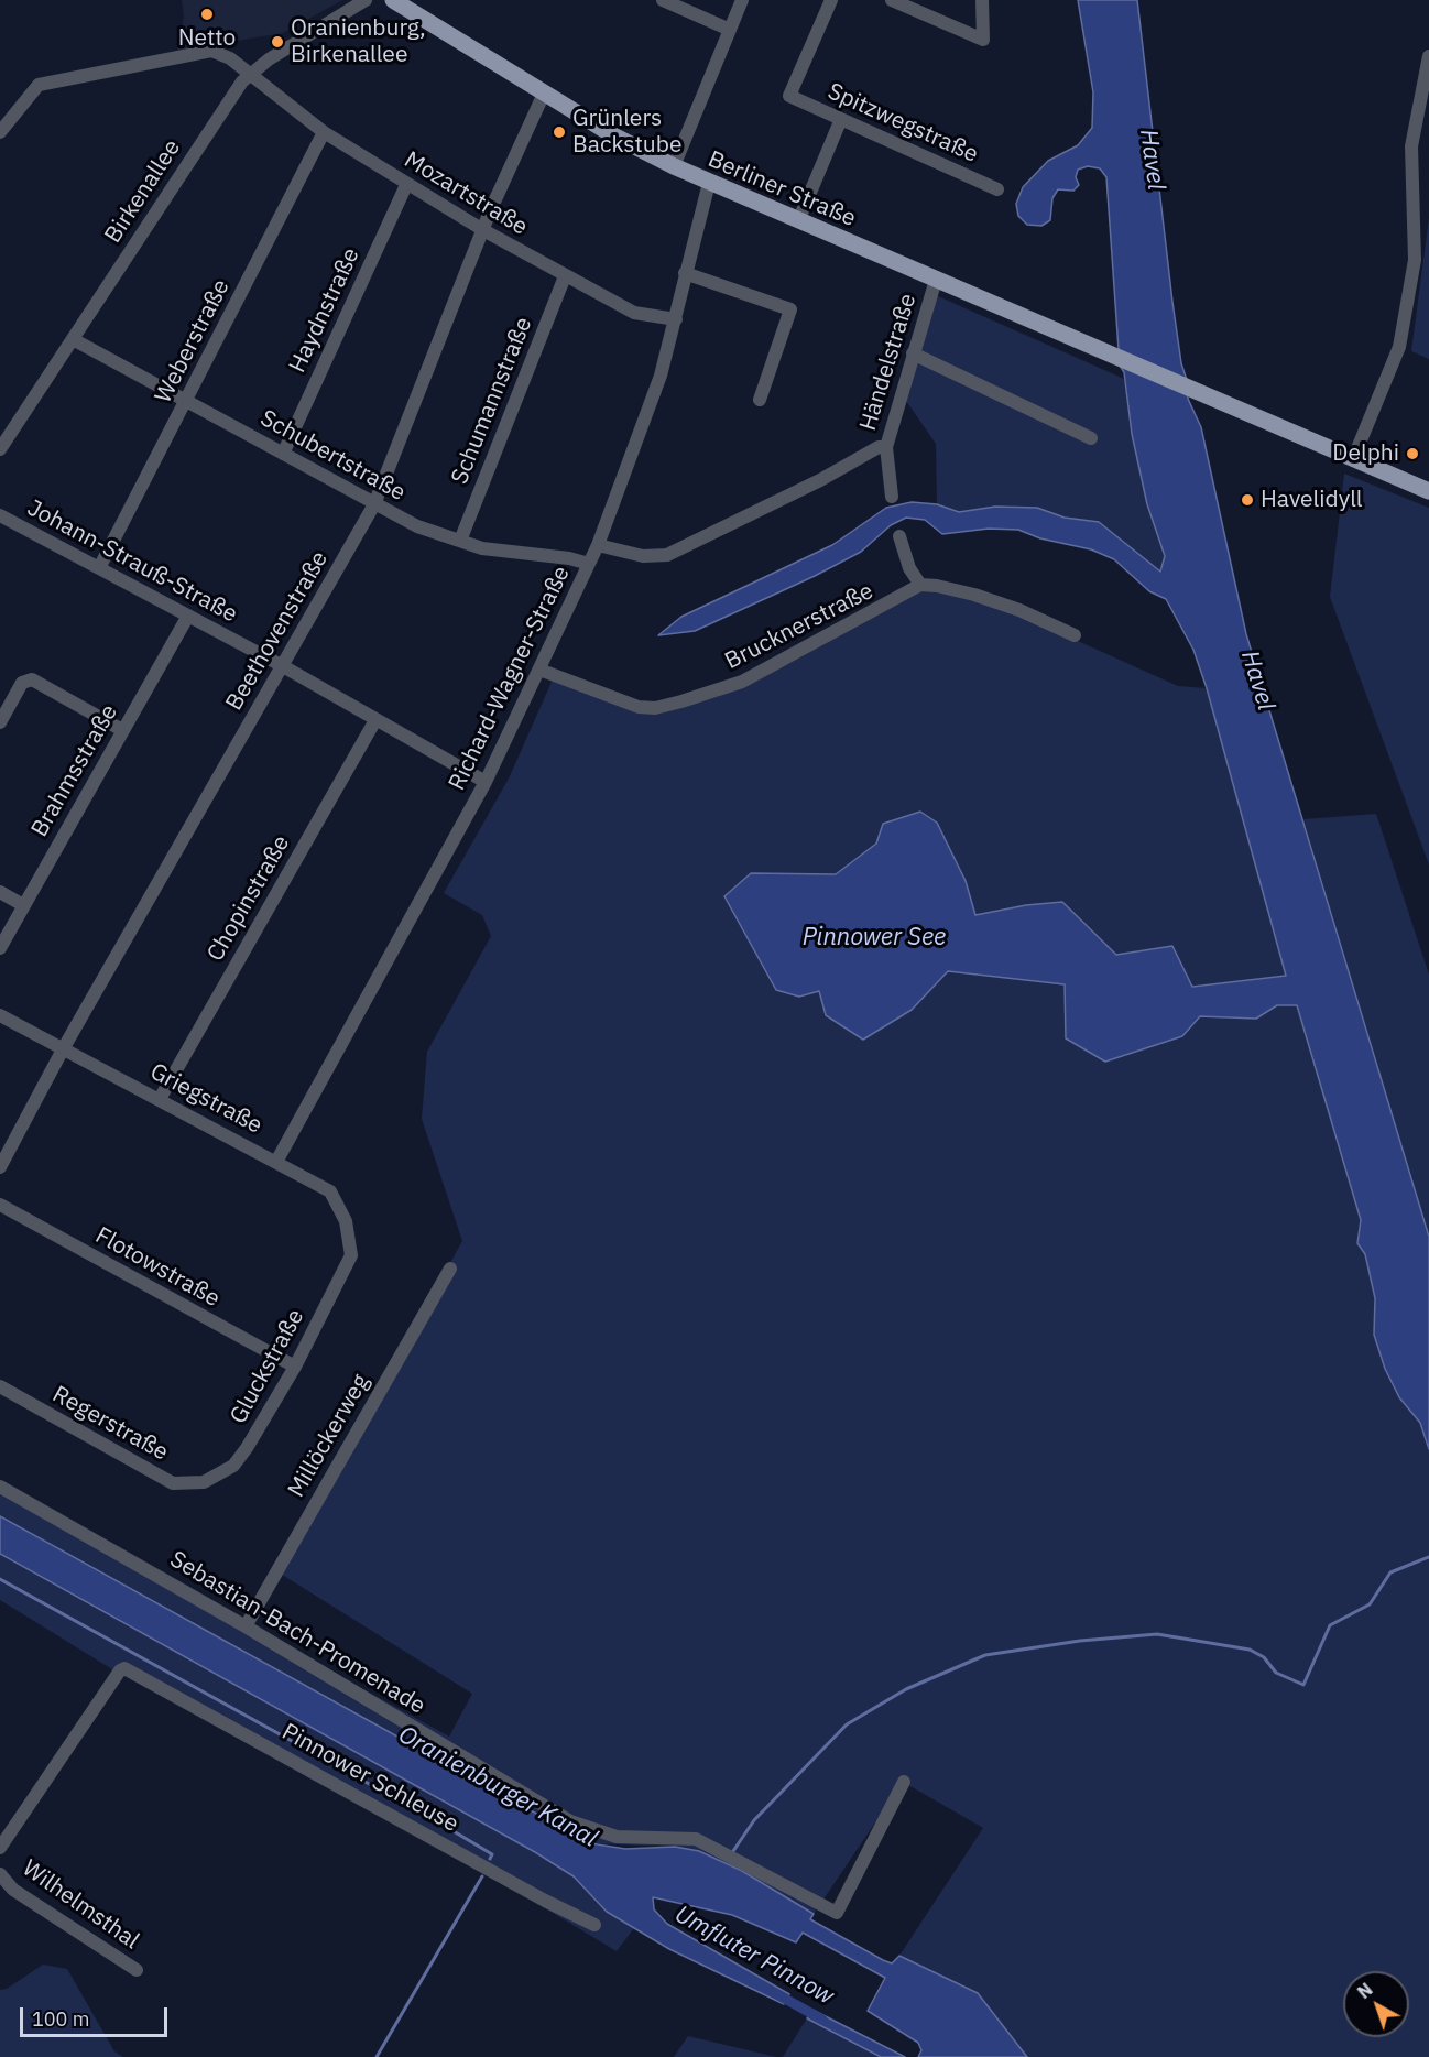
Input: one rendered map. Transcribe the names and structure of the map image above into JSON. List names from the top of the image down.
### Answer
{
  "streets": {
    "main road": ["Berliner Straße"],
    "street": [
      "Spitzwegstraße",
      "Birkenallee",
      "Mozartstraße",
      "Haydnstraße",
      "Weberstraße",
      "Händelstraße",
      "Schumannstraße",
      "Schubertstraße",
      "Johann-Strauß-Straße",
      "Brucknerstraße",
      "Beethovenstraße",
      "Richard-Wagner-Straße",
      "Brahmsstraße",
      "Chopinstraße",
      "Griegstraße",
      "Flotowstraße",
      "Gluckstraße",
      "Regerstraße",
      "Millöckerweg",
      "Sebastian-Bach-Promenade",
      "Pinnower Schleuse",
      "Wilhelmsthal"
    ]
  },
  "crossings": [
    ["Berliner Straße", "Händelstraße"],
    ["Berliner Straße", "Beethovenstraße"],
    ["Berliner Straße", "Richard-Wagner-Straße"],
    ["Birkenallee", "Mozartstraße"],
    ["Birkenallee", "Schubertstraße"],
    ["Mozartstraße", "Haydnstraße"],
    ["Mozartstraße", "Weberstraße"],
    ["Mozartstraße", "Schumannstraße"],
    ["Mozartstraße", "Beethovenstraße"],
    ["Mozartstraße", "Richard-Wagner-Straße"],
    ["Haydnstraße", "Schubertstraße"],
    ["Weberstraße", "Schubertstraße"],
    ["Weberstraße", "Johann-Strauß-Straße"],
    ["Schumannstraße", "Schubertstraße"],
    ["Schubertstraße", "Beethovenstraße"],
    ["Schubertstraße", "Richard-Wagner-Straße"],
    ["Johann-Strauß-Straße", "Beethovenstraße"],
    ["Johann-Strauß-Straße", "Richard-Wagner-Straße"],
    ["Johann-Strauß-Straße", "Brahmsstraße"],
    ["Johann-Strauß-Straße", "Chopinstraße"],
    ["Brucknerstraße", "Richard-Wagner-Straße"],
    ["Beethovenstraße", "Griegstraße"],
    ["Richard-Wagner-Straße", "Griegstraße"],
    ["Chopinstraße", "Griegstraße"],
    ["Griegstraße", "Gluckstraße"],
    ["Flotowstraße", "Gluckstraße"],
    ["Gluckstraße", "Regerstraße"],
    ["Millöckerweg", "Sebastian-Bach-Promenade"],
    ["Pinnower Schleuse", "Wilhelmsthal"]
  ],
  "water": [
    "Havel",
    "Pinnower See",
    "Oranienburger Kanal",
    "Umfluter Pinnow"
  ],
  "places": [
    "Netto",
    "Oranienburg, Birkenallee",
    "Grünlers Backstube",
    "Delphi",
    "Havelidyll"
  ],
  "scale_bar": "100 m",
  "north": "top left"
}
